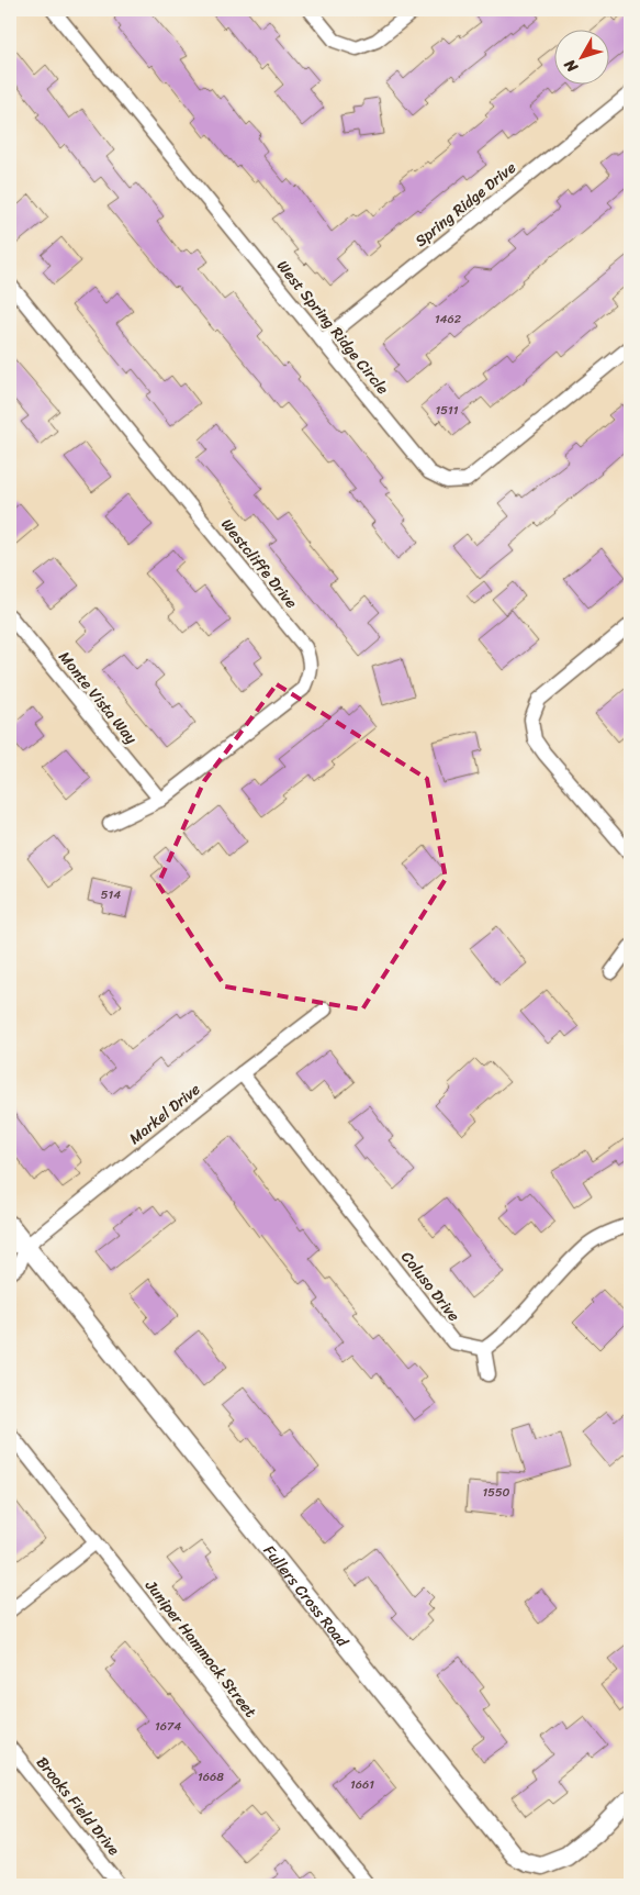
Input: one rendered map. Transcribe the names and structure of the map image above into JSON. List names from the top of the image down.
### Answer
{
  "streets": {
    "street": [
      "Spring Ridge Drive",
      "West Spring Ridge Circle",
      "Westcliffe Drive",
      "Monte Vista Way",
      "Markel Drive",
      "Coluso Drive",
      "Fullers Cross Road",
      "Juniper Hammock Street",
      "Brooks Field Drive"
    ]
  },
  "crossings": [
    ["Spring Ridge Drive", "West Spring Ridge Circle"],
    ["Westcliffe Drive", "Monte Vista Way"],
    ["Markel Drive", "Coluso Drive"],
    ["Markel Drive", "Fullers Cross Road"]
  ],
  "house_numbers": [
    "1462",
    "1511",
    "514",
    "1550",
    "1674",
    "1668",
    "1661"
  ],
  "north": "bottom left"
}
